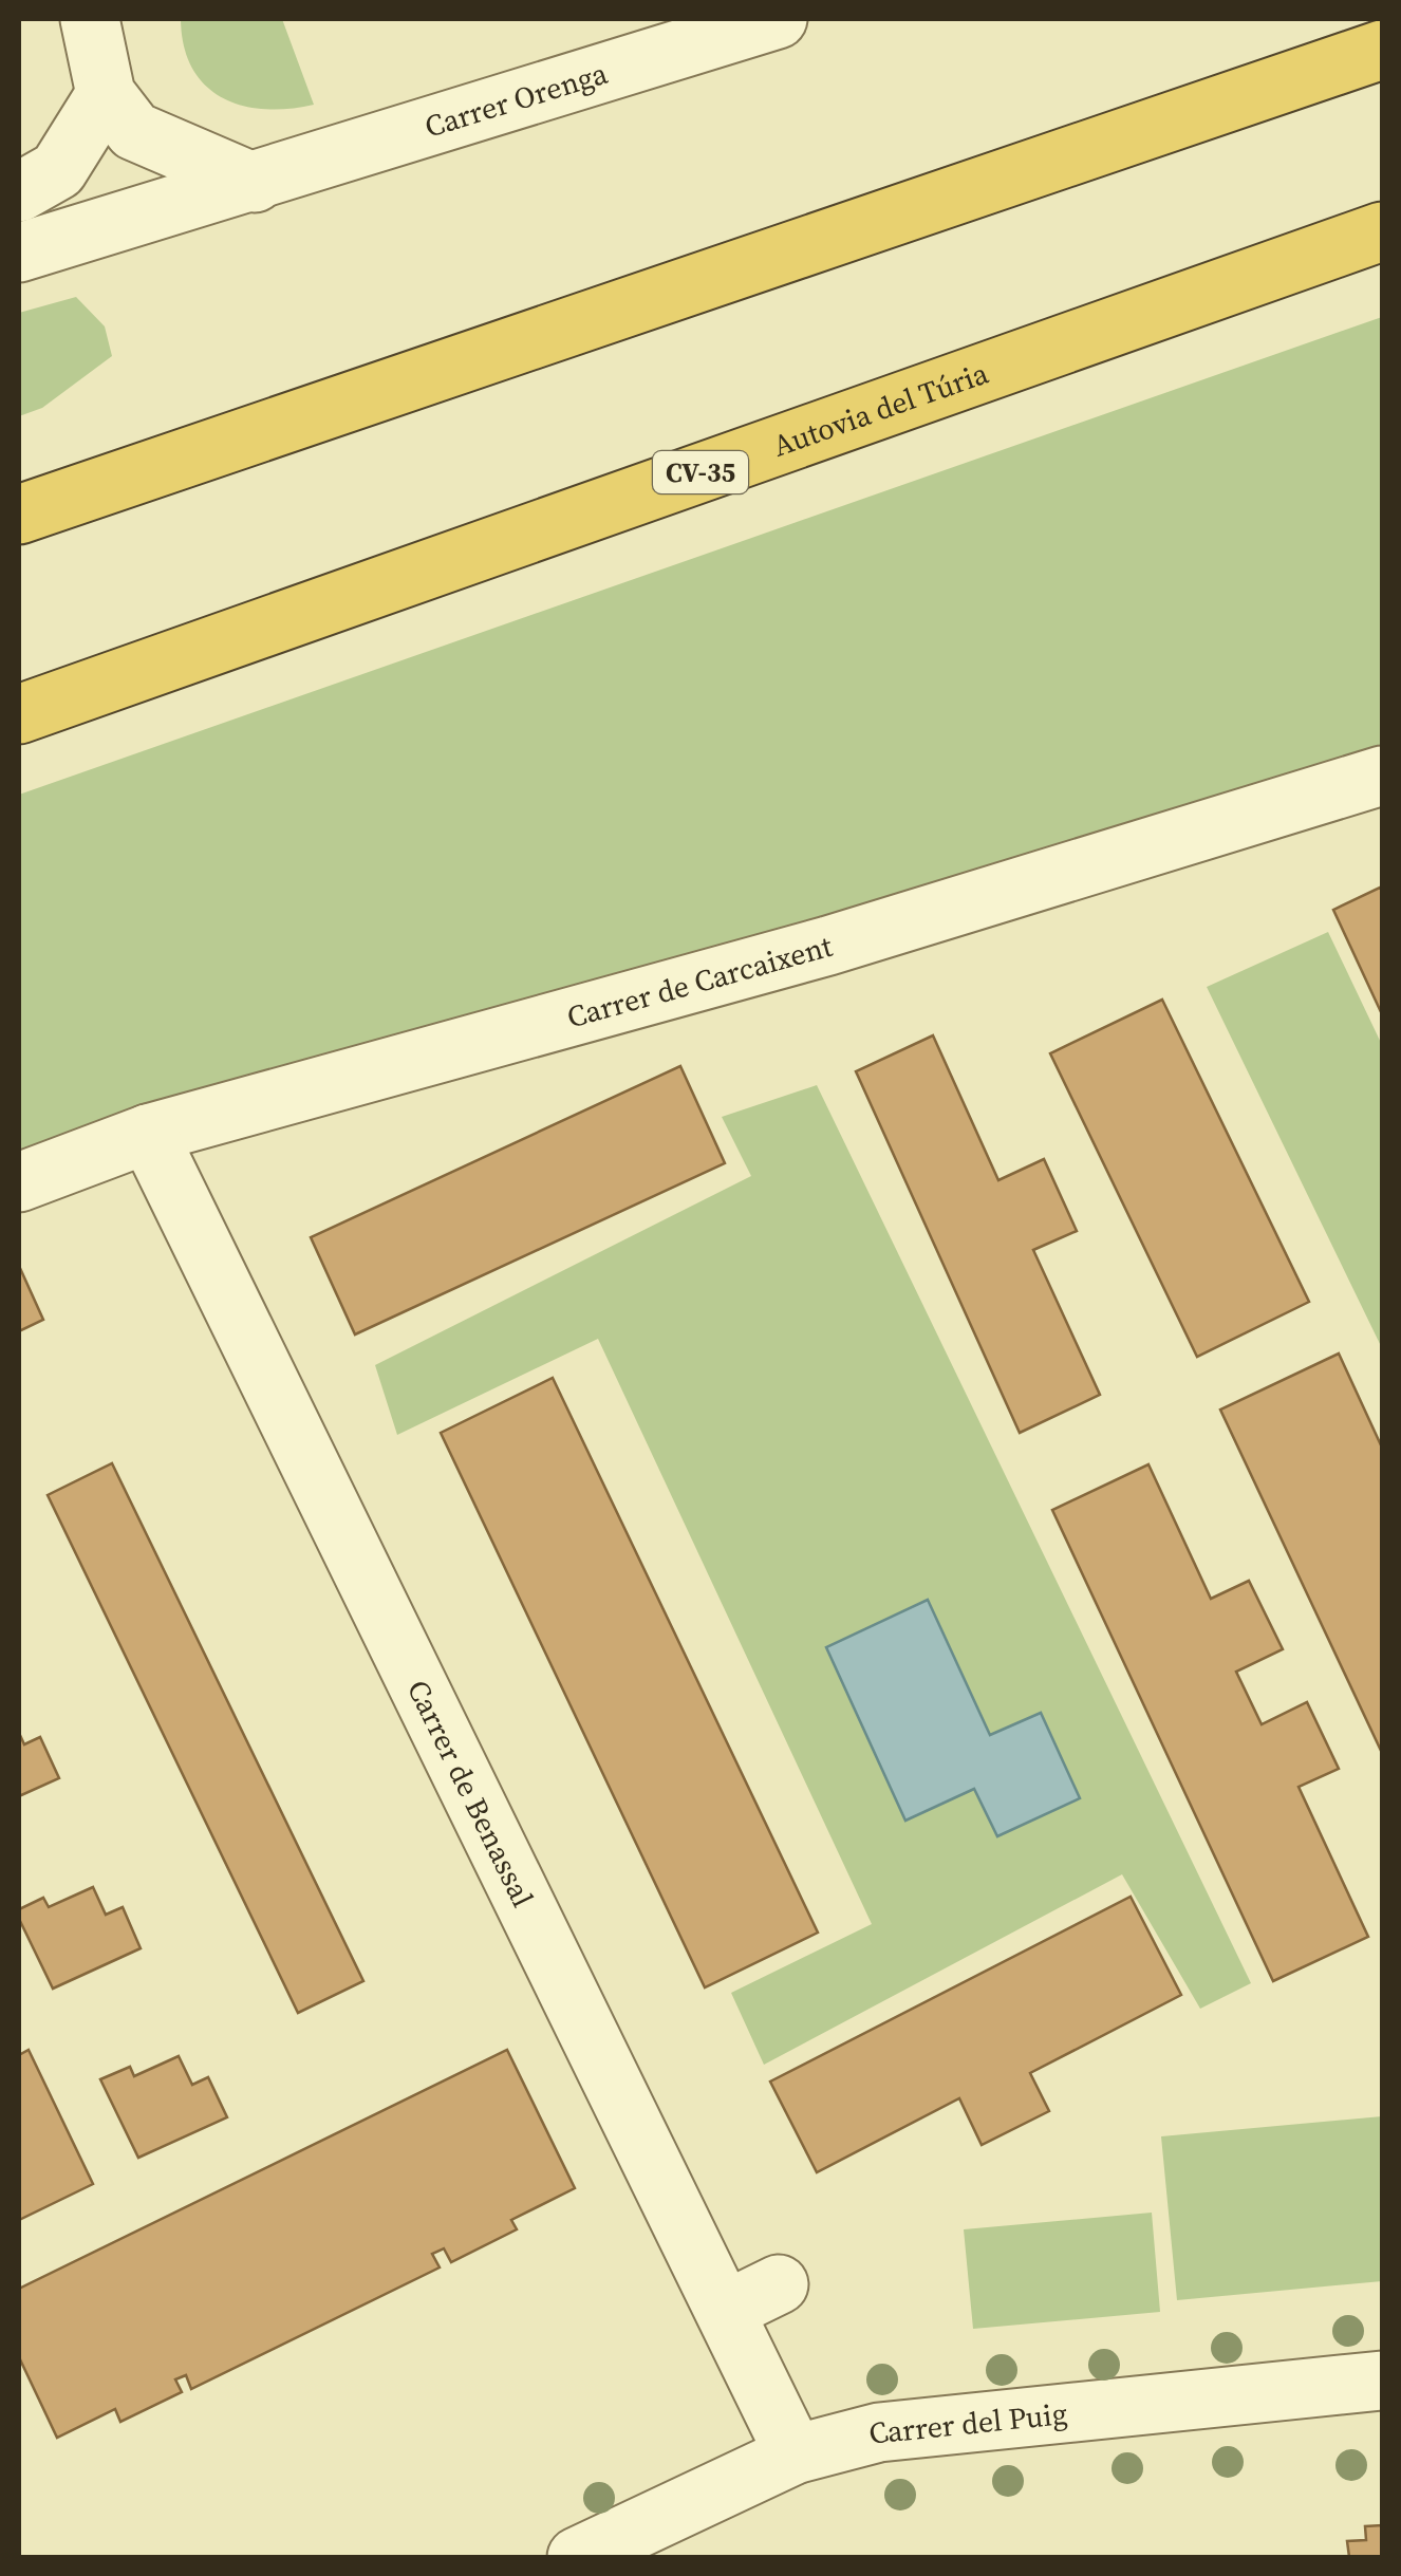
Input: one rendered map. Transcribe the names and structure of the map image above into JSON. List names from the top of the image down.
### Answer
{
  "streets": {
    "highway": ["Autovia del Túria", "CV-35"],
    "street": [
      "Carrer Orenga",
      "Carrer de Carcaixent",
      "Carrer de Benassal",
      "Carrer del Puig"
    ]
  },
  "crossings": [
    ["Carrer de Carcaixent", "Carrer de Benassal"],
    ["Carrer de Benassal", "Carrer del Puig"]
  ]
}
